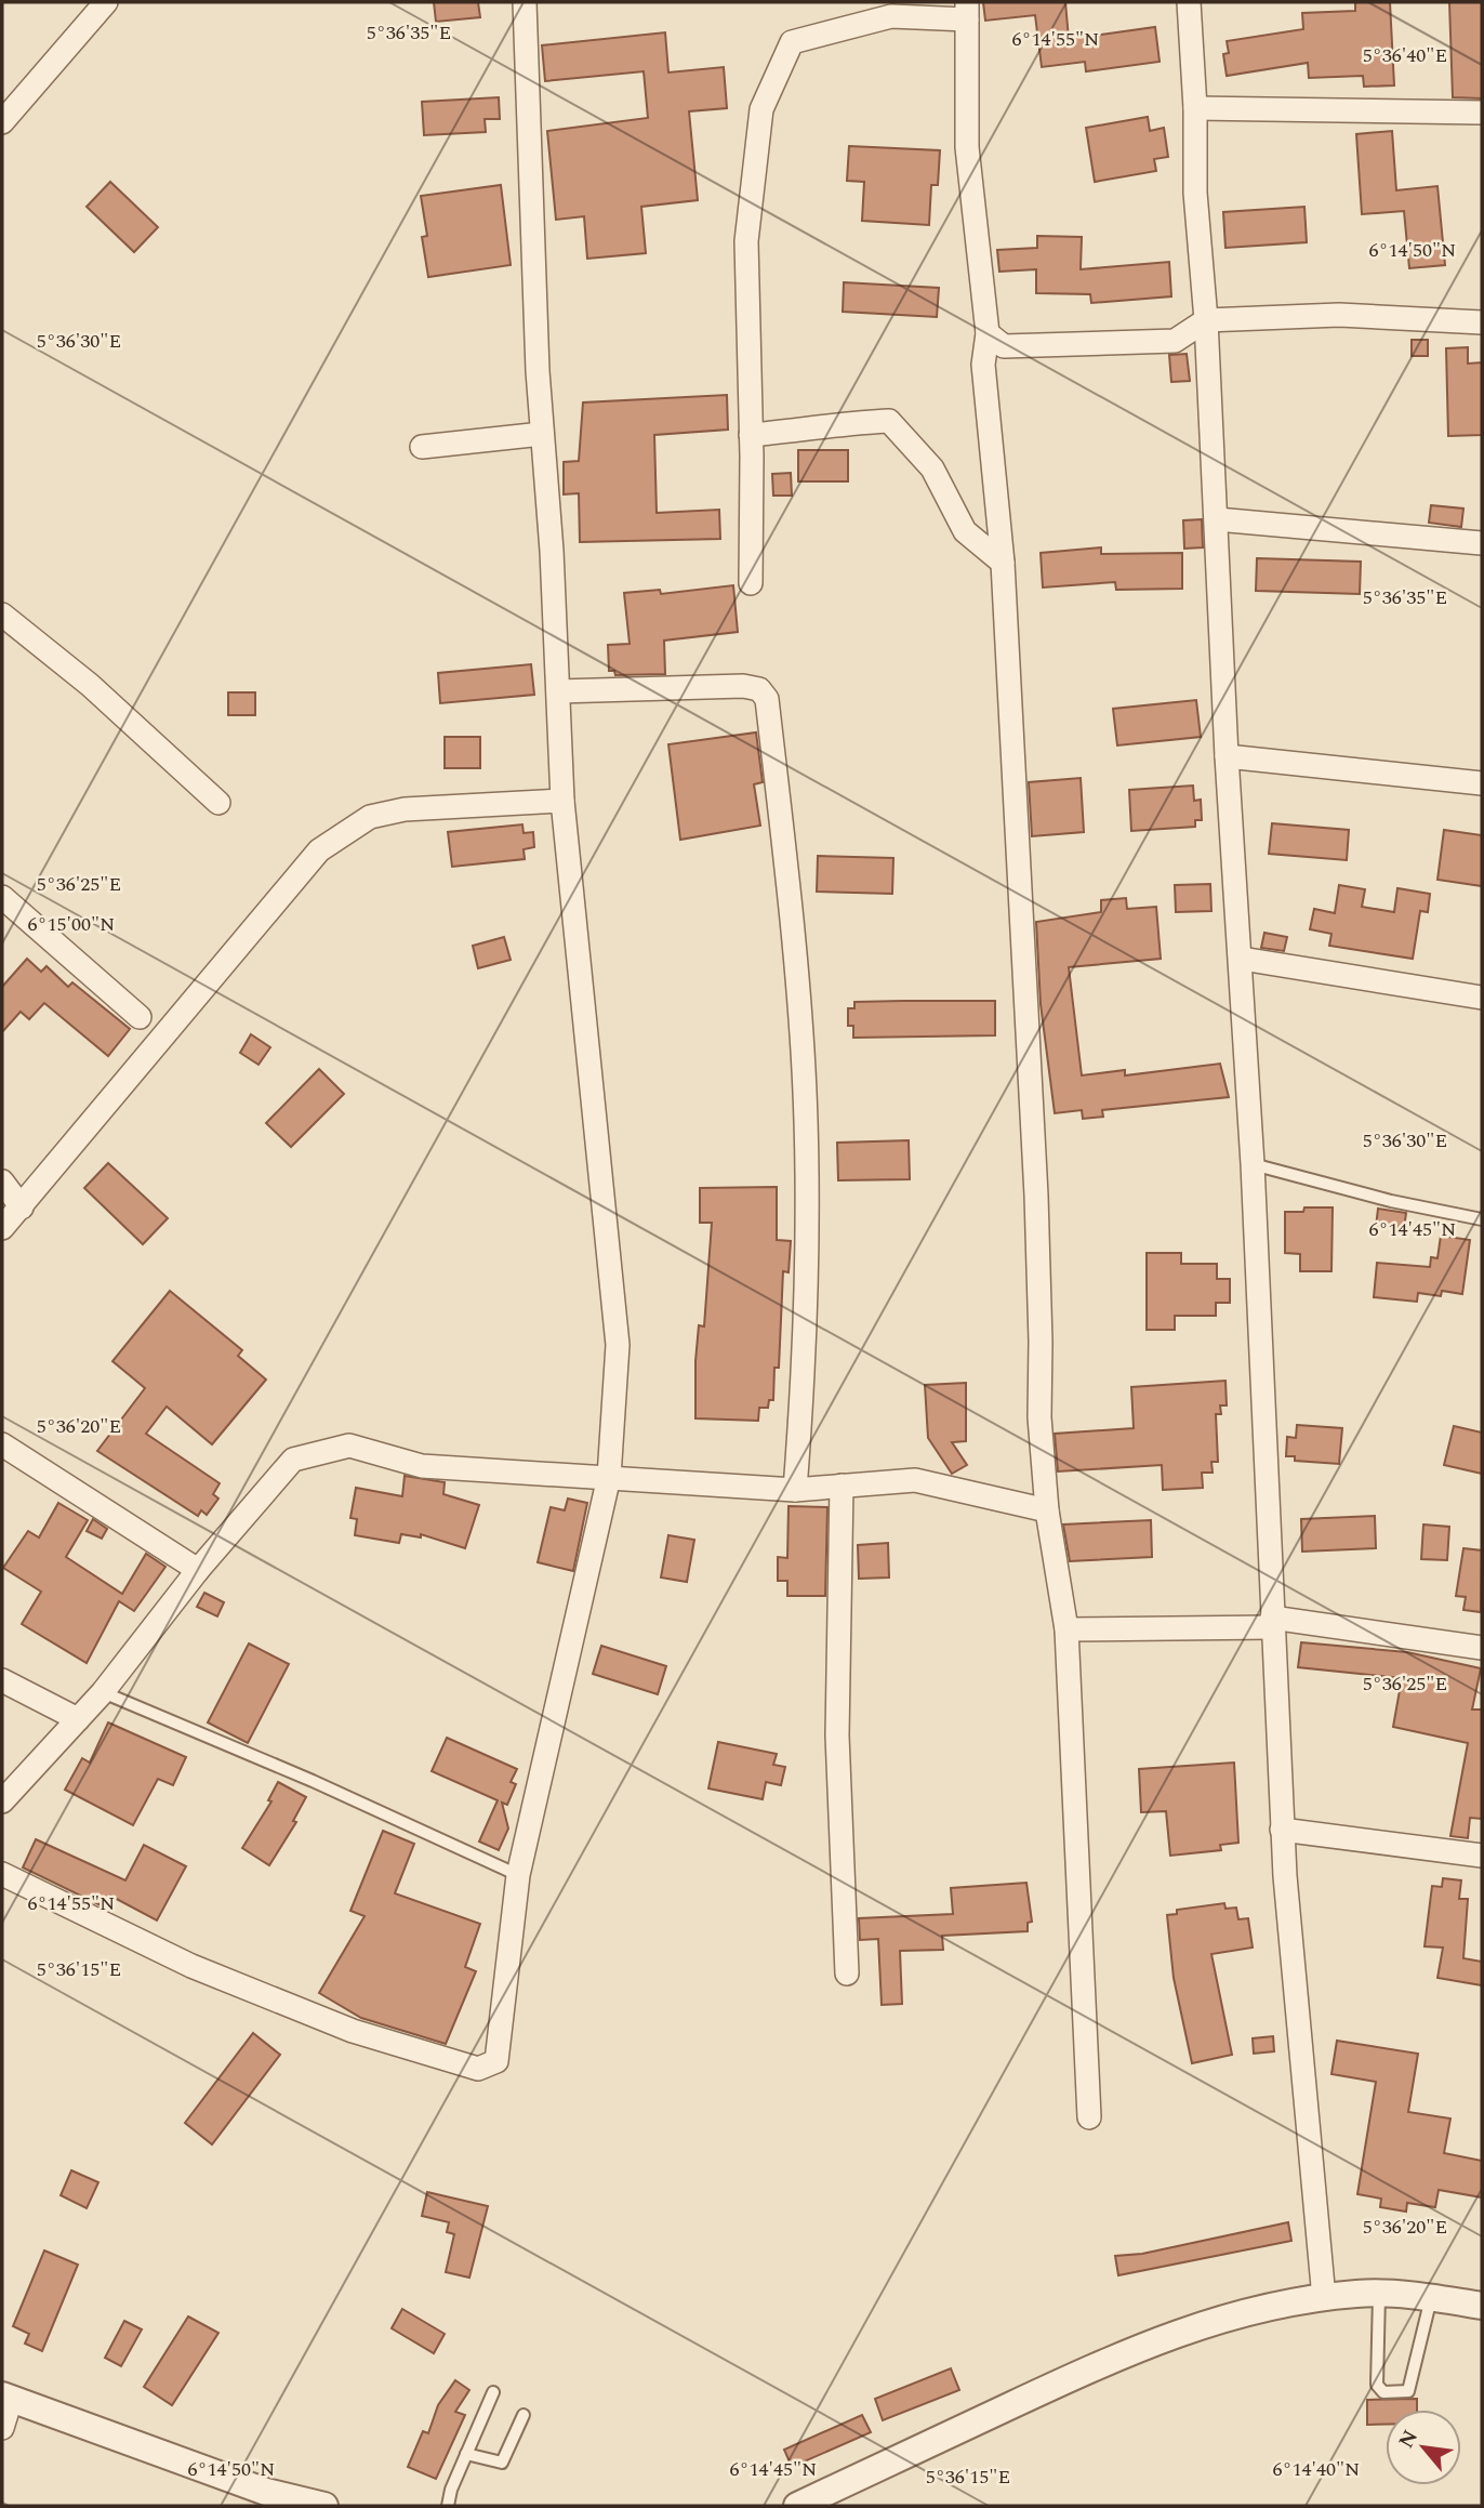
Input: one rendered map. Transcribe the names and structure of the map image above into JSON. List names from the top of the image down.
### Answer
{
  "north": "top left",
  "coordinates": [
    "5°36'35\"E",
    "6°14'55\"N",
    "5°36'40\"E",
    "6°14'50\"N",
    "5°36'30\"E",
    "5°36'25\"E",
    "6°15'00\"N",
    "6°14'45\"N",
    "5°36'20\"E",
    "5°36'15\"E",
    "6°14'40\"N"
  ]
}
